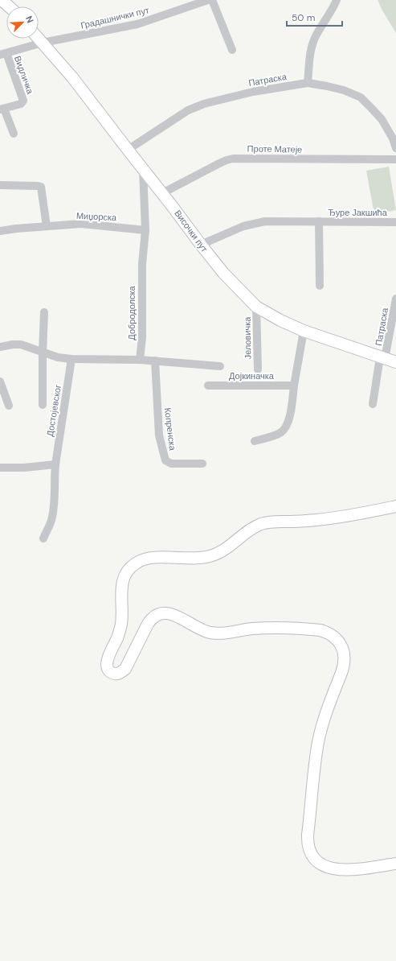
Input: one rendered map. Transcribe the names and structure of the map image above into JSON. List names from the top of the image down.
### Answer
{
  "streets": {
    "main road": ["Височки пут"],
    "street": [
      "Градашнички пут",
      "Видличка",
      "Патраска",
      "Проте Матеје",
      "Ђуре Јакшића",
      "Миџорска",
      "Добродолска",
      "Јеловичка",
      "Дојкиначка",
      "Достојевског",
      "Копренска"
    ]
  },
  "crossings": [
    ["Градашнички пут", "Видличка"],
    ["Градашнички пут", "Височки пут"],
    ["Видличка", "Височки пут"],
    ["Патраска", "Височки пут"],
    ["Проте Матеје", "Височки пут"],
    ["Ђуре Јакшића", "Височки пут"],
    ["Миџорска", "Добродолска"],
    ["Височки пут", "Добродолска"],
    ["Височки пут", "Јеловичка"]
  ],
  "scale_bar": "50 m",
  "north": "top right"
}
